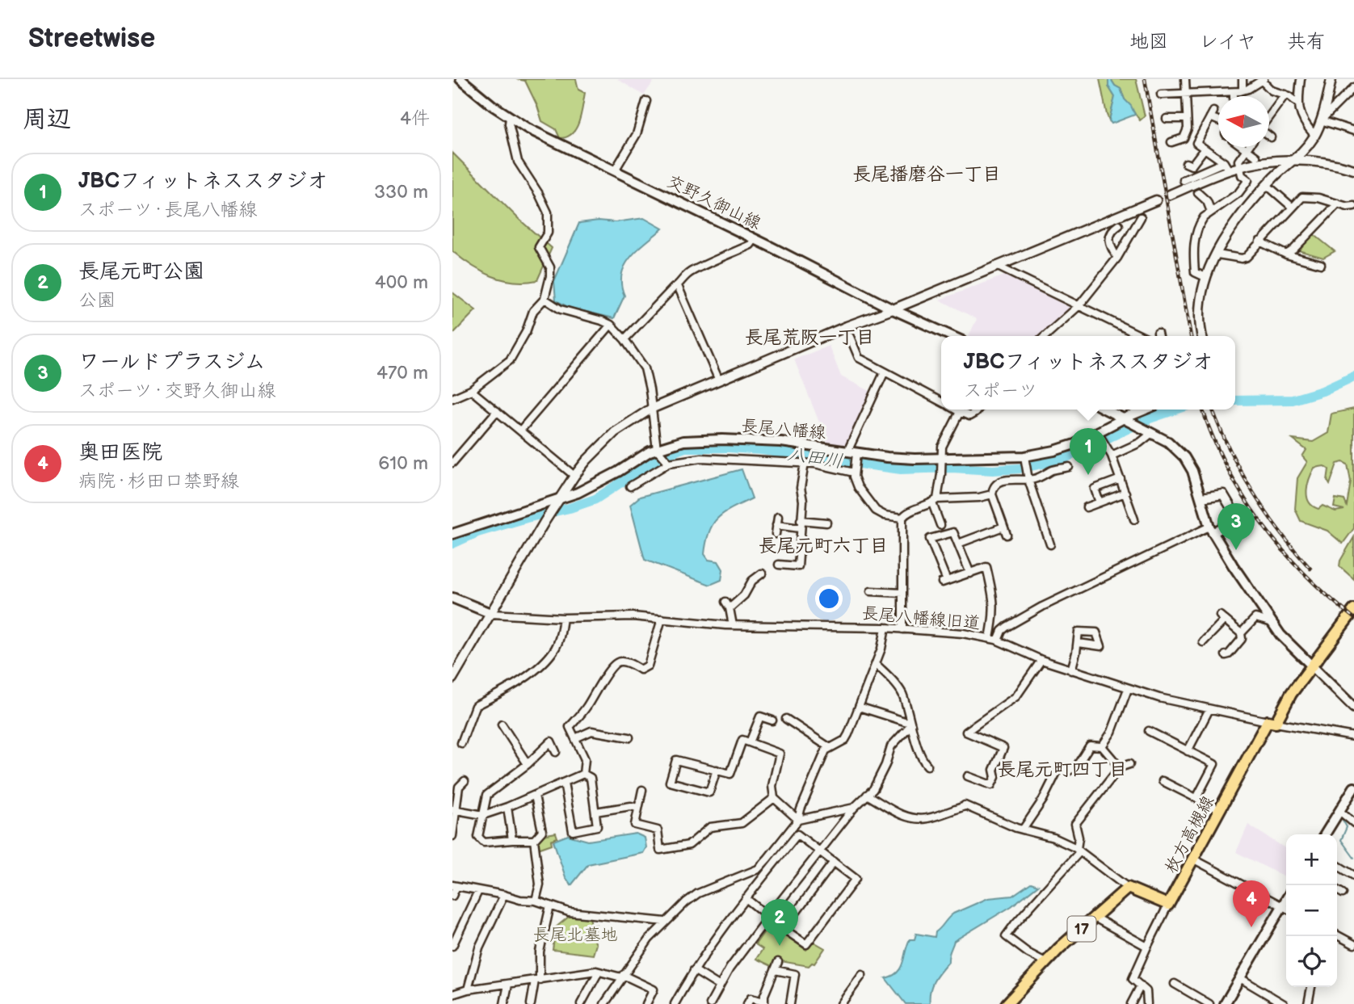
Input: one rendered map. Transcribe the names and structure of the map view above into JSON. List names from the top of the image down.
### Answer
{
  "streets": {
    "main road": [
      "交野久御山線",
      "長尾八幡線",
      "枚方高槻線",
      "17"
    ],
    "street": ["長尾八幡線旧道"]
  },
  "crossings": [
    ["長尾八幡線旧道", "枚方高槻線"]
  ],
  "districts": [
    "長尾播磨谷一丁目",
    "長尾荒阪一丁目",
    "長尾元町六丁目",
    "長尾元町四丁目"
  ],
  "water": ["八田川"],
  "parks": ["長尾北墓地"],
  "north": "left",
  "page": {
    "header": "Streetwise",
    "nav": ["地図", "レイヤ", "共有"],
    "heading": ["周辺", "4件"],
    "list": [
      {
        "mark": "1",
        "name": "JBCフィットネススタジオ",
        "note": "スポーツ · 長尾八幡線",
        "value": "330 m"
      },
      {
        "mark": "2",
        "name": "長尾元町公園",
        "note": "公園",
        "value": "400 m"
      },
      {
        "mark": "3",
        "name": "ワールドプラスジム",
        "note": "スポーツ · 交野久御山線",
        "value": "470 m"
      },
      {
        "mark": "4",
        "name": "奥田医院",
        "note": "病院 · 杉田口禁野線",
        "value": "610 m"
      }
    ],
    "popup": ["JBCフィットネススタジオ", "スポーツ"],
    "pins": [
      "1",
      "3",
      "4",
      "2"
    ],
    "map_buttons": ["+", "−"]
  }
}
